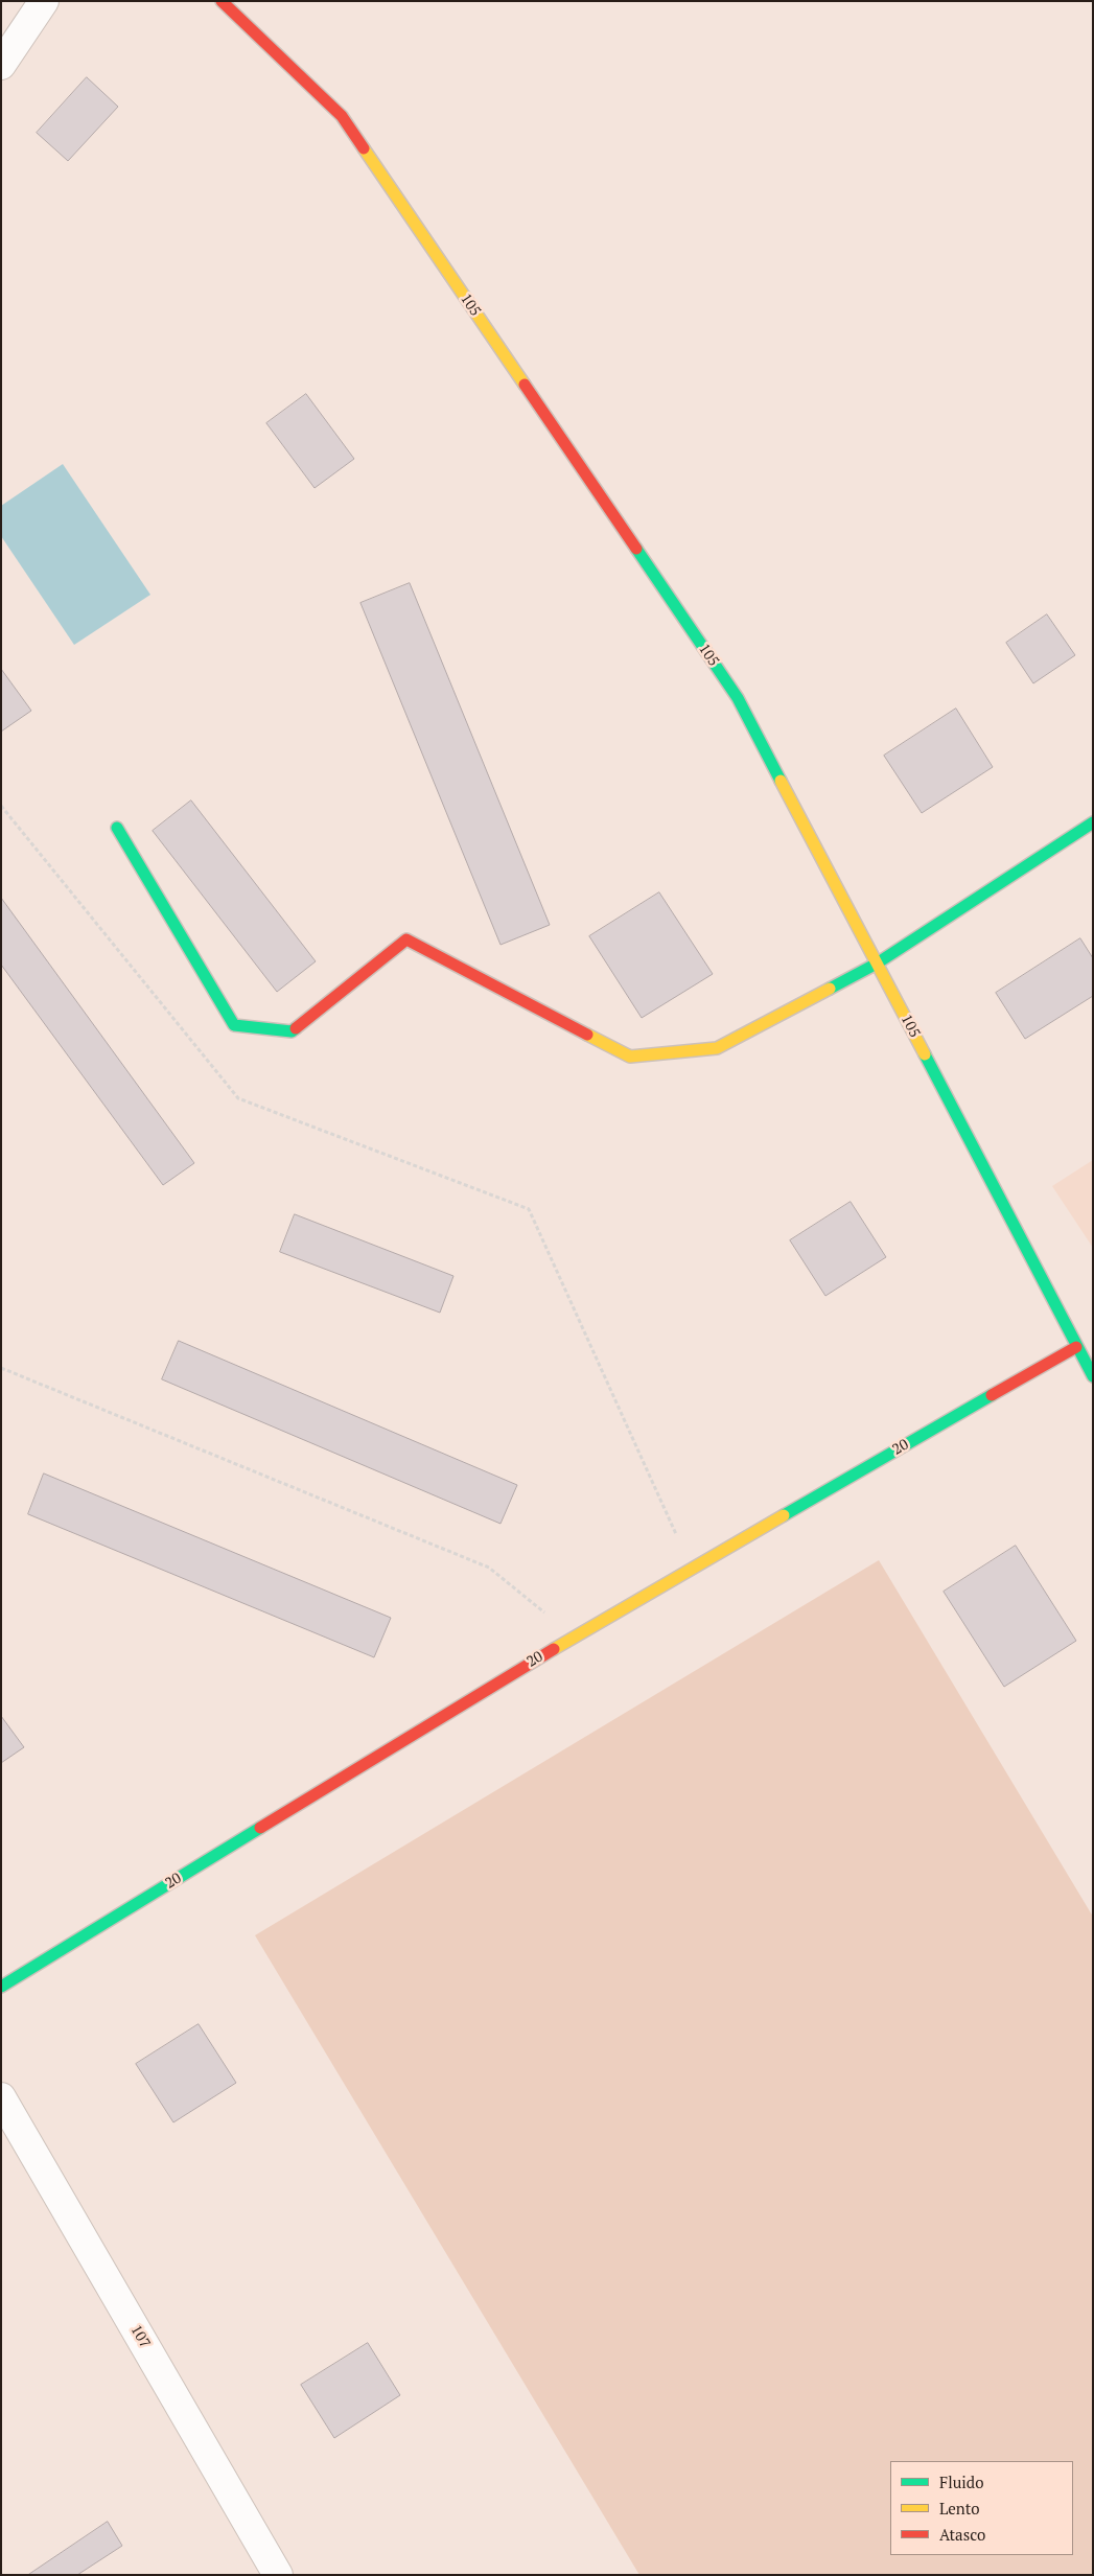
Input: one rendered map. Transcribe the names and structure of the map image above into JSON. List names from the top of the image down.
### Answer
{
  "streets": {
    "street": ["105", "20", "107"]
  },
  "crossings": [
    ["105", "20"]
  ],
  "legend": ["Fluido", "Lento", "Atasco"]
}
